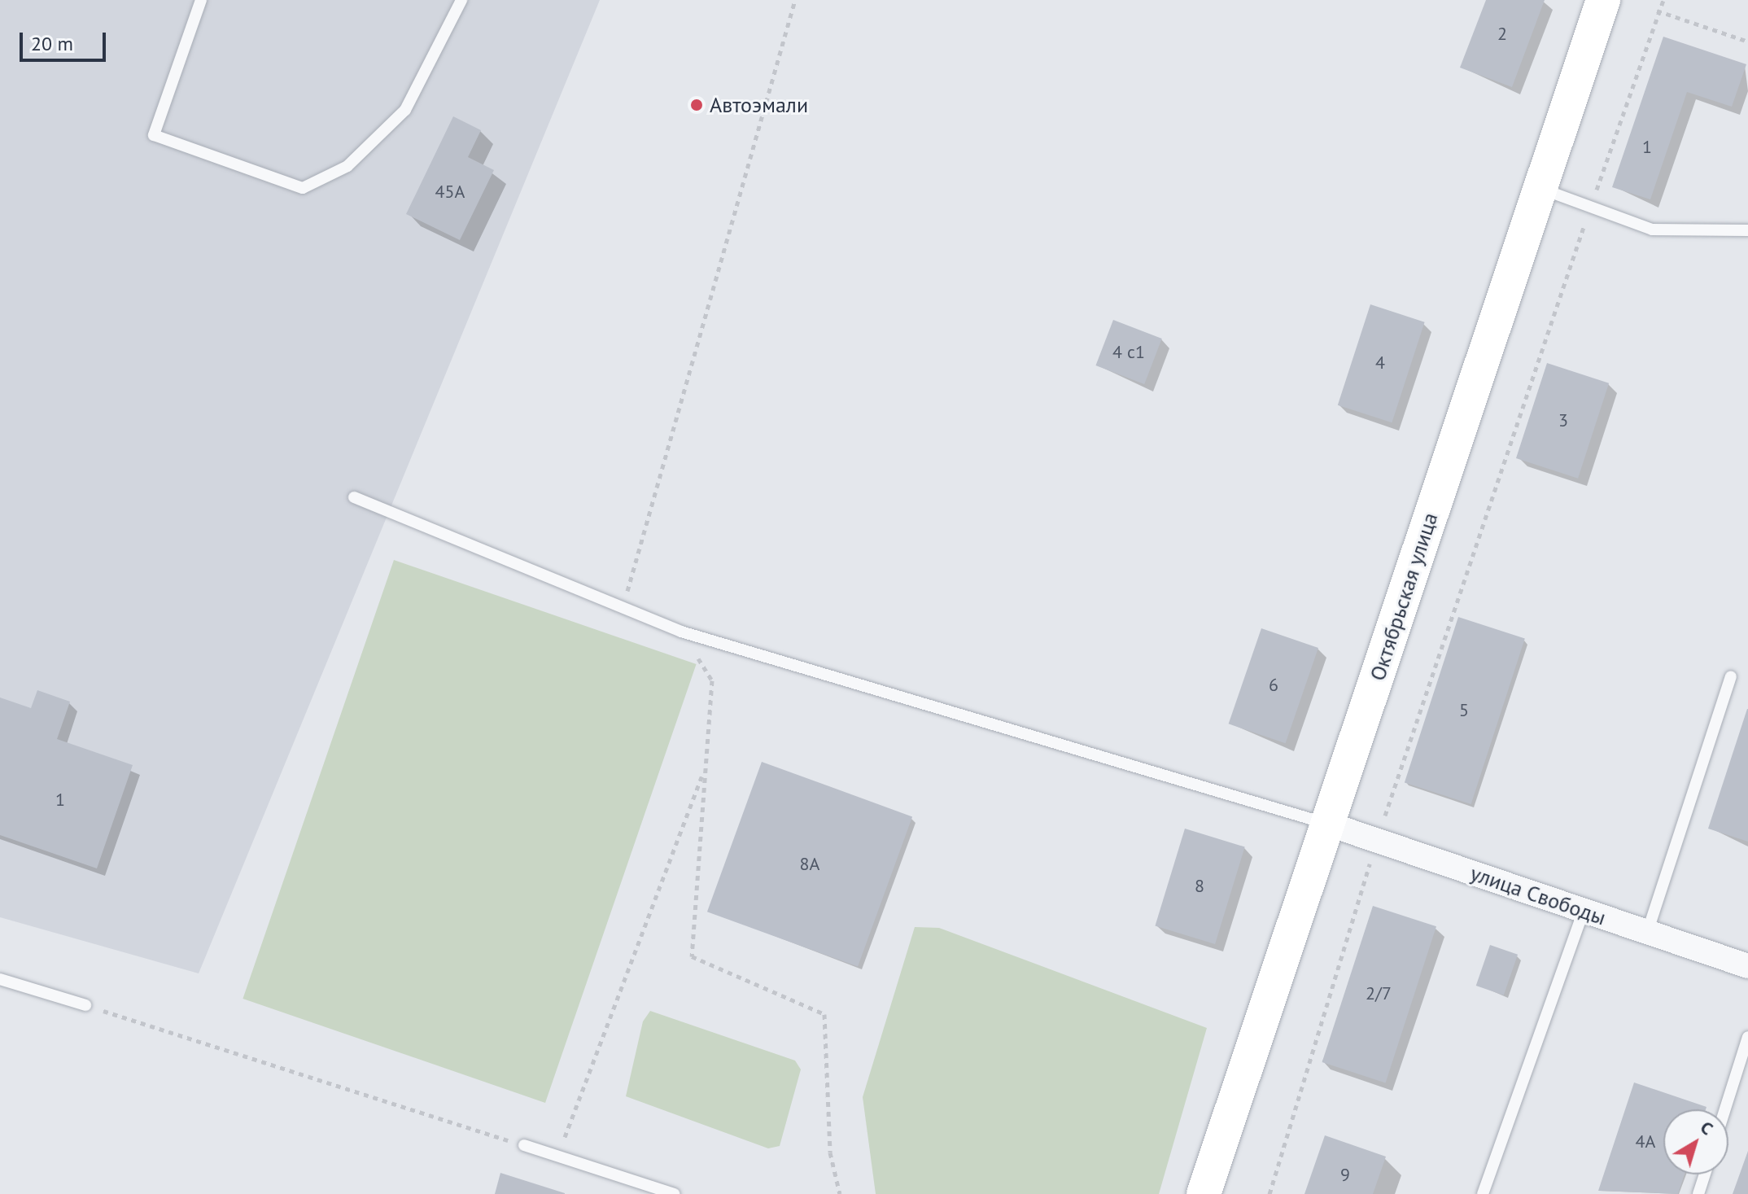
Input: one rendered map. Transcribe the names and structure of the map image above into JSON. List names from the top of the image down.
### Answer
{
  "streets": {
    "main road": ["Октябрьская улица"],
    "street": ["улица Свободы"]
  },
  "crossings": [
    ["Октябрьская улица", "улица Свободы"]
  ],
  "places": ["Автоэмали"],
  "house_numbers": [
    "2",
    "1",
    "45А",
    "4 с1",
    "4",
    "3",
    "6",
    "5",
    "1",
    "8А",
    "8",
    "2/7",
    "4А",
    "9"
  ],
  "scale_bar": "20 m",
  "north": "top right"
}
